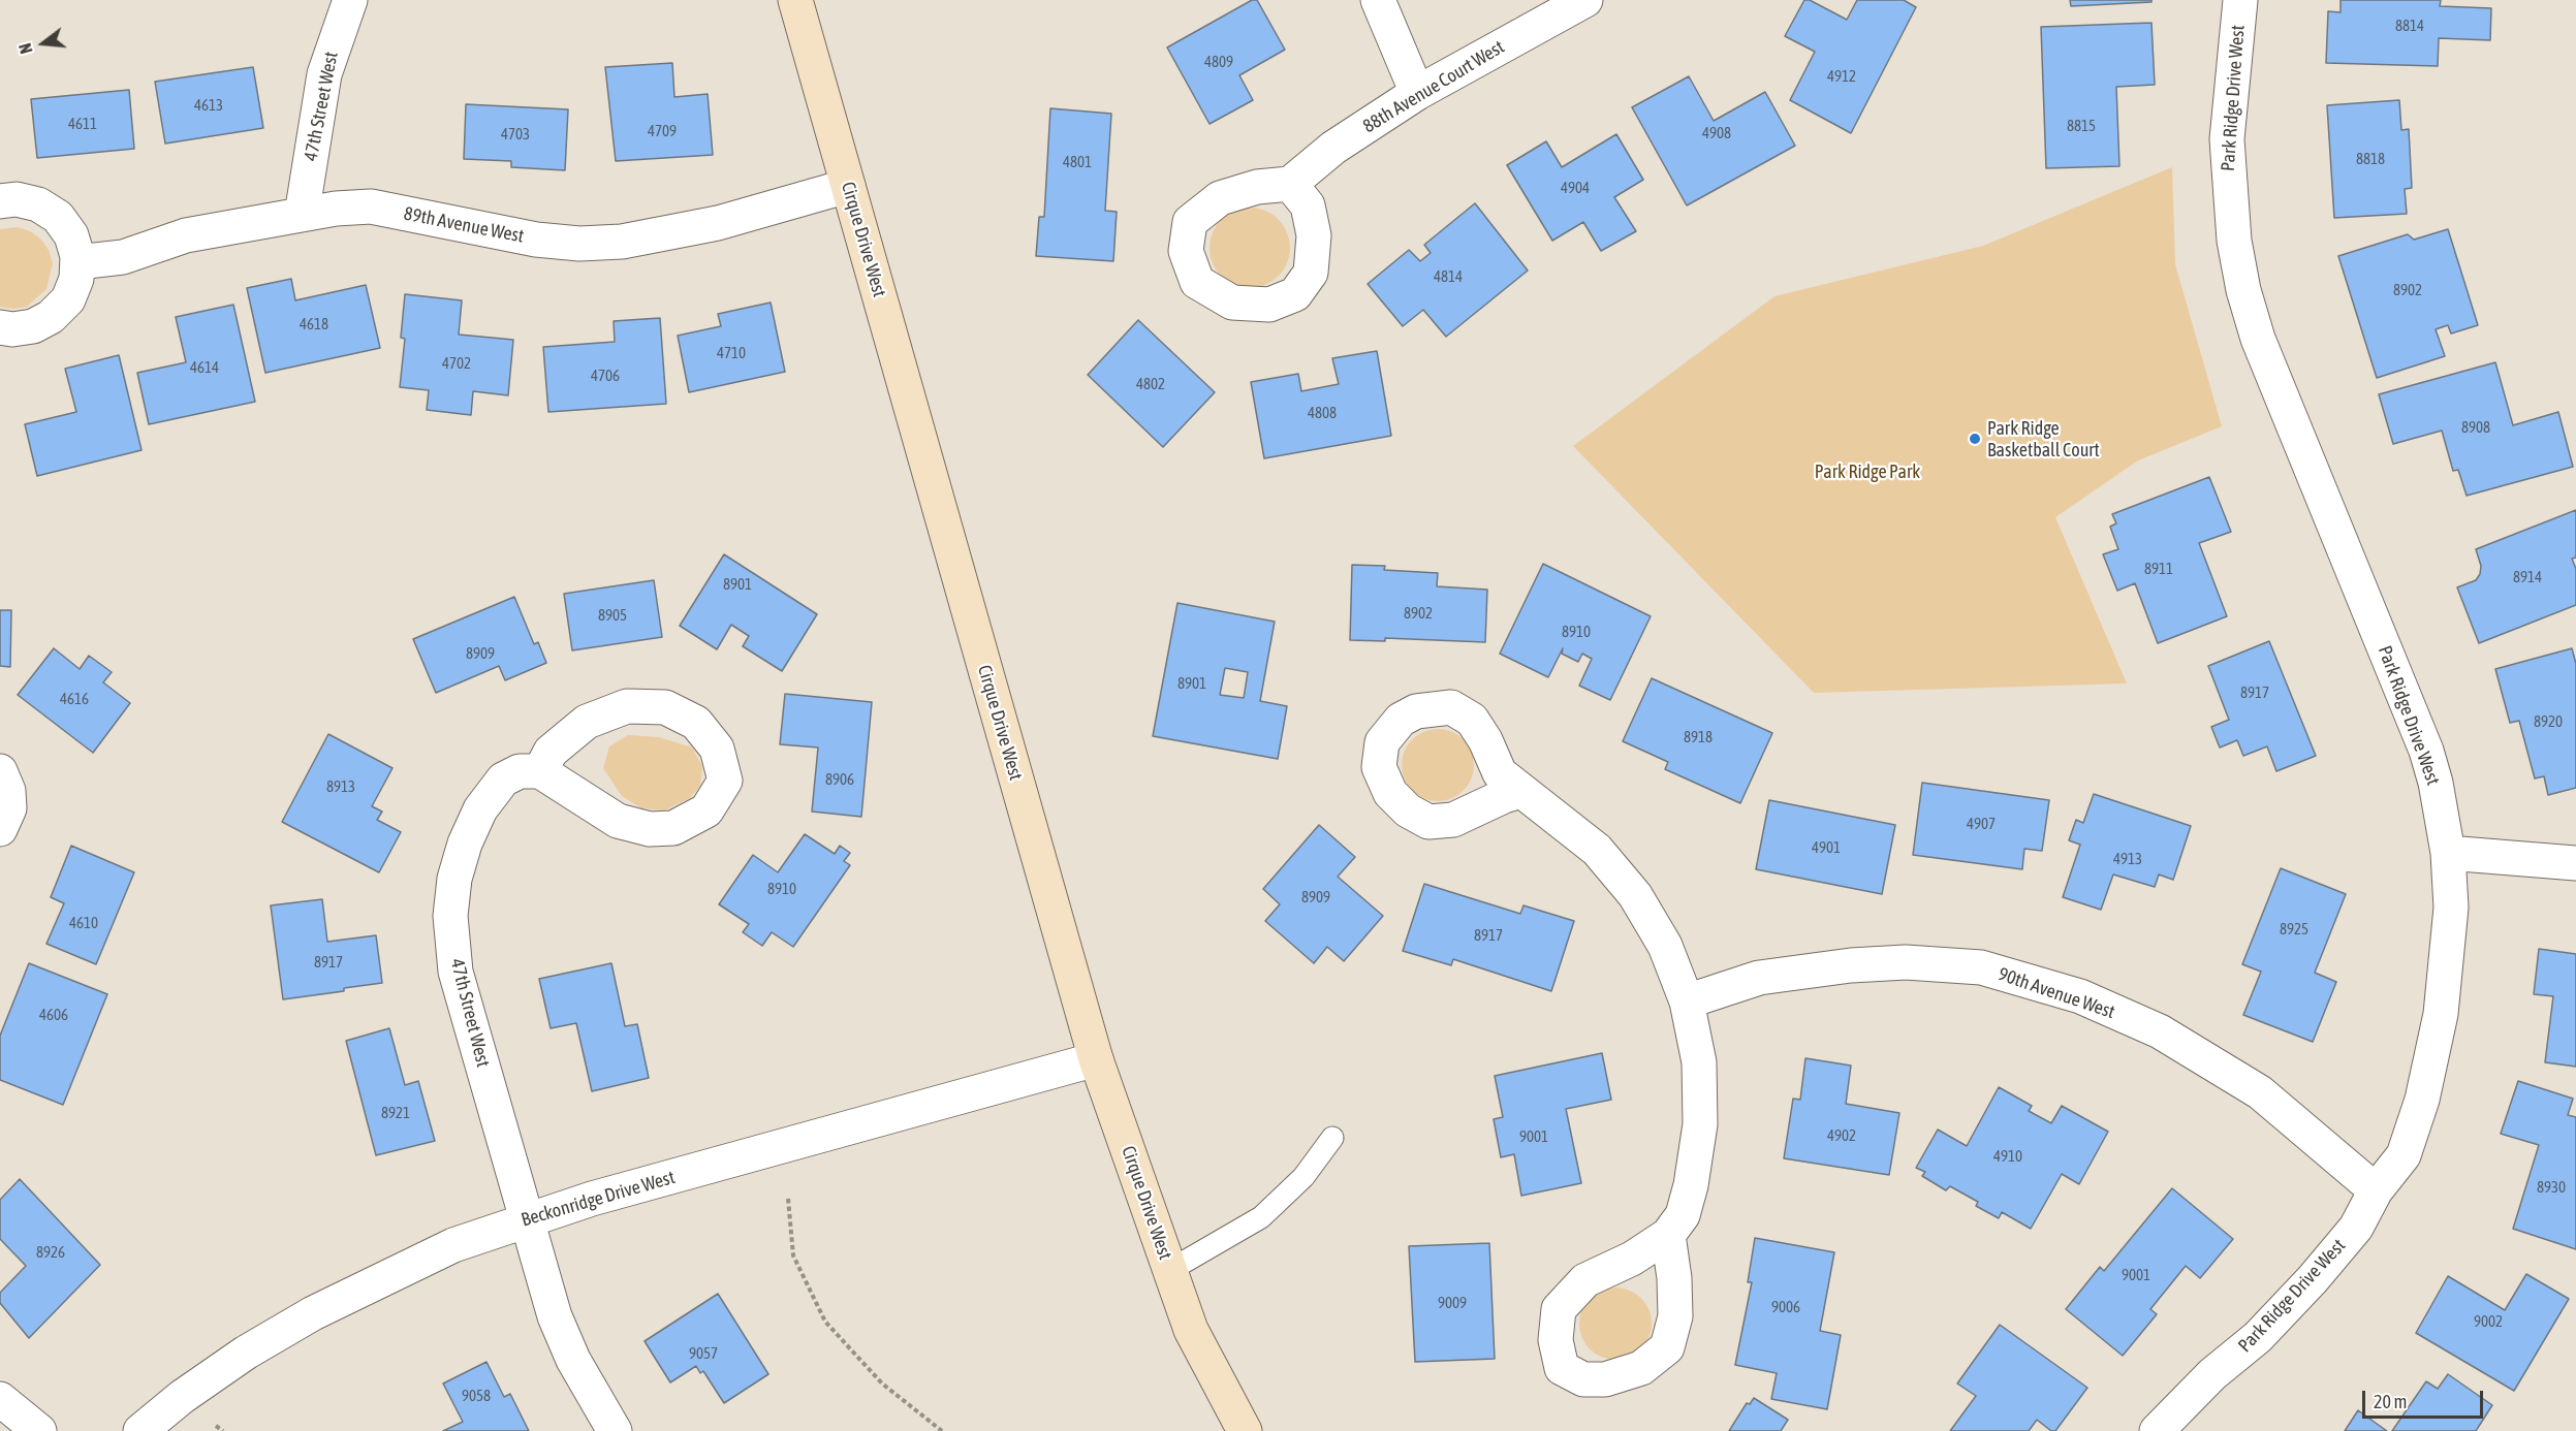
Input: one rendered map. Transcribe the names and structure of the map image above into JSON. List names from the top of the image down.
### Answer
{
  "streets": {
    "street": [
      "88th Avenue Court West",
      "Park Ridge Drive West",
      "47th Street West",
      "89th Avenue West",
      "Cirque Drive West",
      "90th Avenue West",
      "Beckonridge Drive West"
    ]
  },
  "crossings": [
    ["Park Ridge Drive West", "90th Avenue West"],
    ["47th Street West", "89th Avenue West"],
    ["47th Street West", "Beckonridge Drive West"],
    ["89th Avenue West", "Cirque Drive West"],
    ["Cirque Drive West", "Beckonridge Drive West"]
  ],
  "parks": ["Park Ridge Park"],
  "places": ["Park Ridge Basketball Court"],
  "house_numbers": [
    "8814",
    "4809",
    "4912",
    "4613",
    "4611",
    "8815",
    "4709",
    "4908",
    "4703",
    "8818",
    "4801",
    "4904",
    "4814",
    "8902",
    "4618",
    "4710",
    "4702",
    "4614",
    "4706",
    "4802",
    "4808",
    "8908",
    "8911",
    "8914",
    "8901",
    "8902",
    "8905",
    "8910",
    "8909",
    "8901",
    "8917",
    "4616",
    "8920",
    "8918",
    "8906",
    "8913",
    "4907",
    "4901",
    "4913",
    "8910",
    "8909",
    "4610",
    "8925",
    "8917",
    "8917",
    "4606",
    "8921",
    "4902",
    "9001",
    "4910",
    "8930",
    "8926",
    "9001",
    "9009",
    "9006",
    "9002",
    "9057",
    "9058"
  ],
  "scale_bar": "20 m",
  "north": "left"
}
